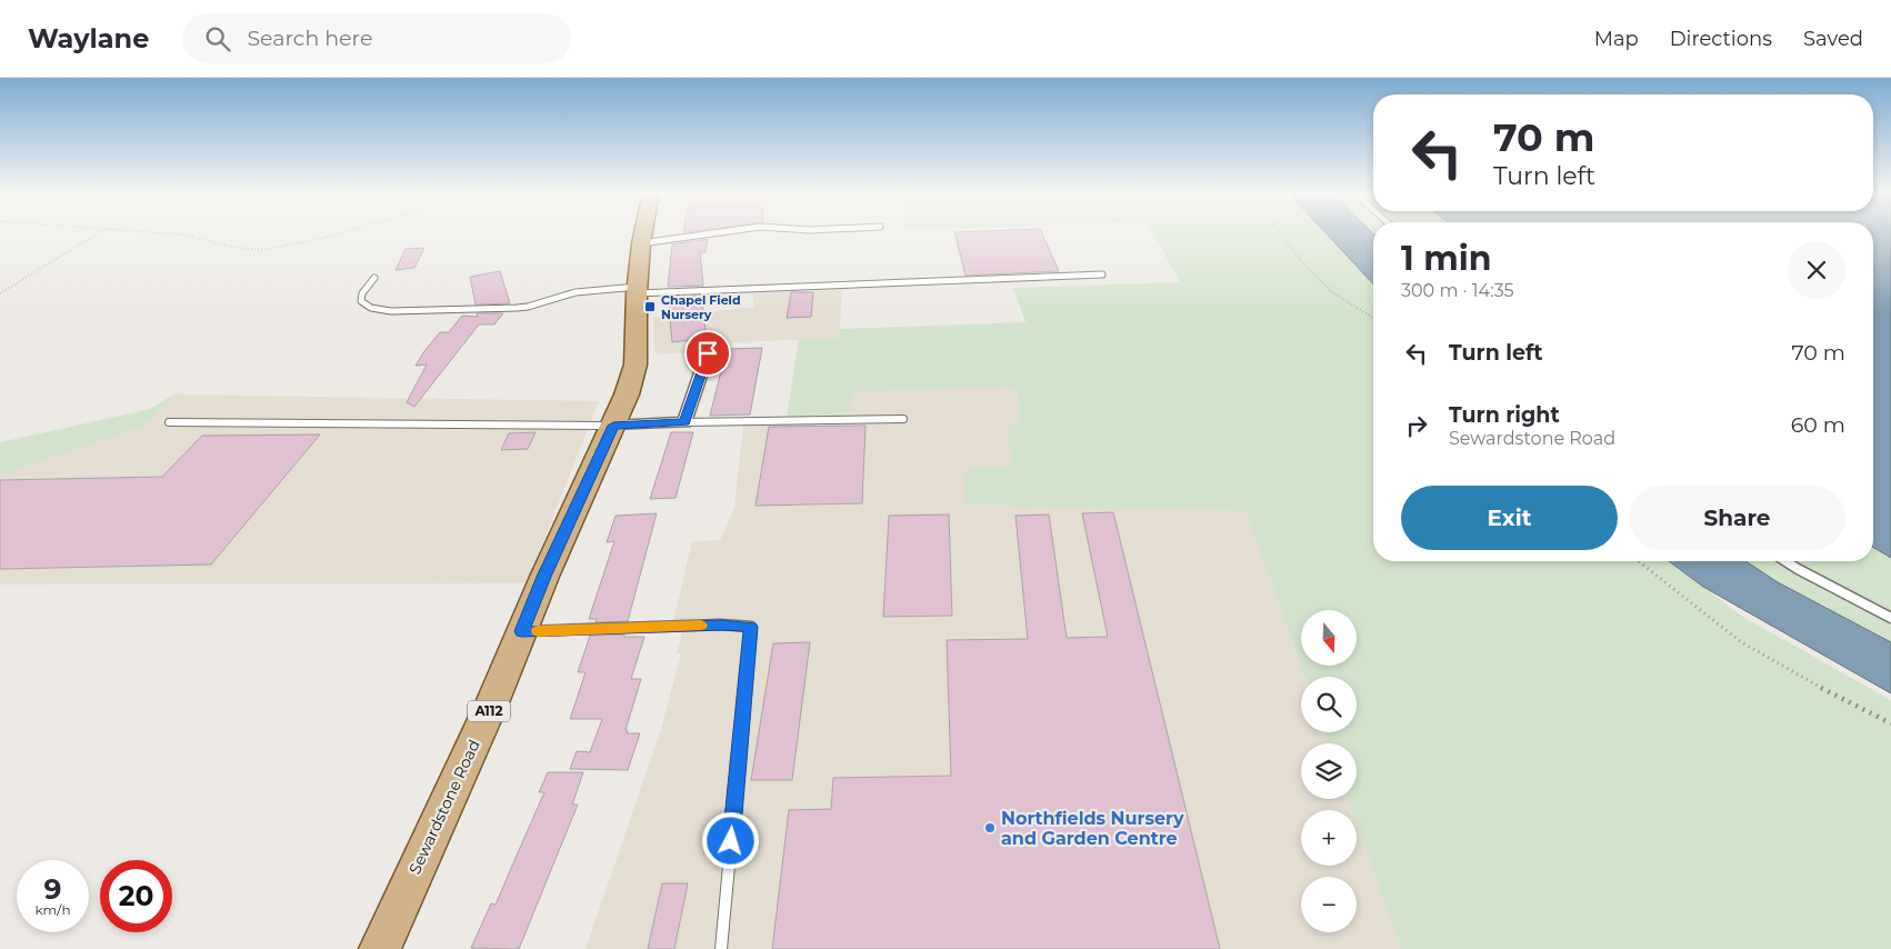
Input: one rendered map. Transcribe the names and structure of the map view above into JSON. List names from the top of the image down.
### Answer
{
  "streets": {
    "main road": ["A112", "Sewardstone Road"]
  },
  "places": {
    "transit": ["Chapel Field Nursery"],
    "other": ["Northfields Nursery and Garden Centre"]
  },
  "north": "bottom",
  "page": {
    "header": "Waylane",
    "search": "Search here",
    "nav": ["Map", "Directions", "Saved"],
    "turn": ["70 m", "Turn left"],
    "heading": ["1 min", "300 m · 14:35"],
    "list": [
      {
        "name": "Turn left",
        "value": "70 m"
      },
      {
        "name": "Turn right",
        "note": "Sewardstone Road",
        "value": "60 m"
      }
    ],
    "buttons": ["Exit", "Share"],
    "map_buttons": ["+", "−"],
    "speed": "9 km/h",
    "limit": "20"
  }
}
